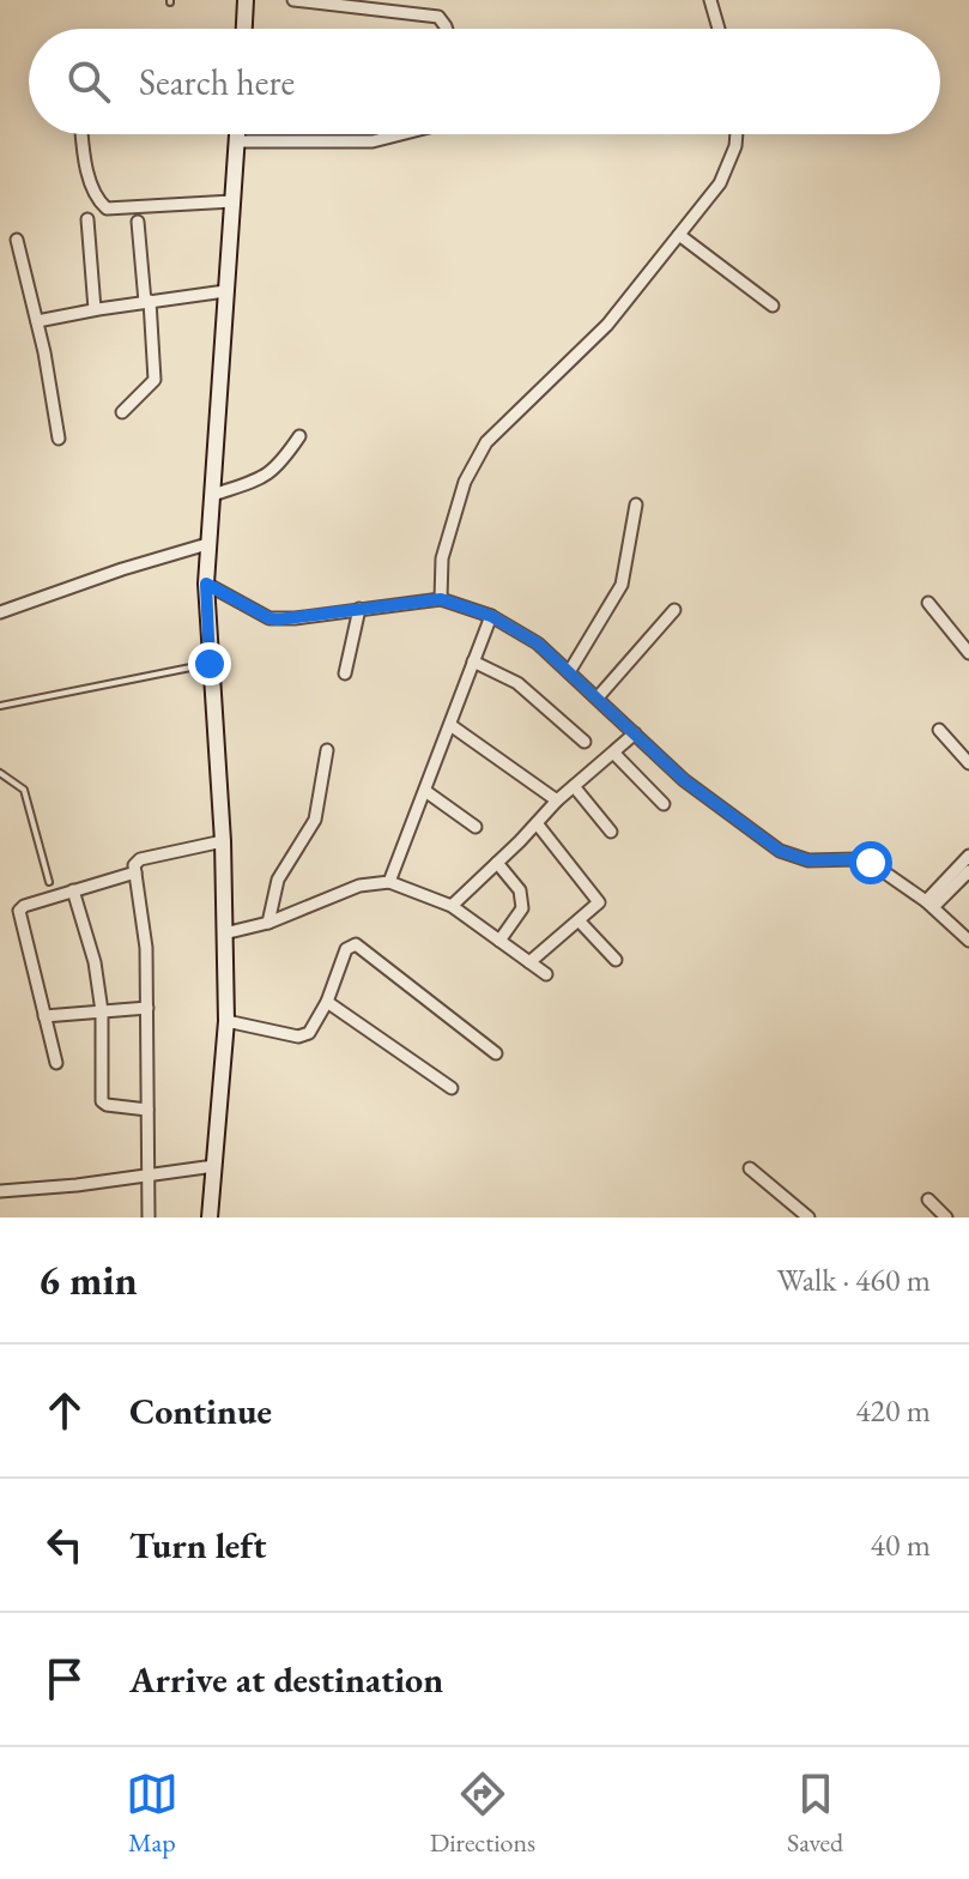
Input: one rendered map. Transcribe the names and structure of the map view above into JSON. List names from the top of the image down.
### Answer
{
  "page": {
    "search": "Search here",
    "heading": ["6 min", "Walk · 460 m"],
    "list": [
      ["Continue", "420 m"],
      ["Turn left", "40 m"],
      "Arrive at destination"
    ],
    "nav": ["Map", "Directions", "Saved"]
  }
}
